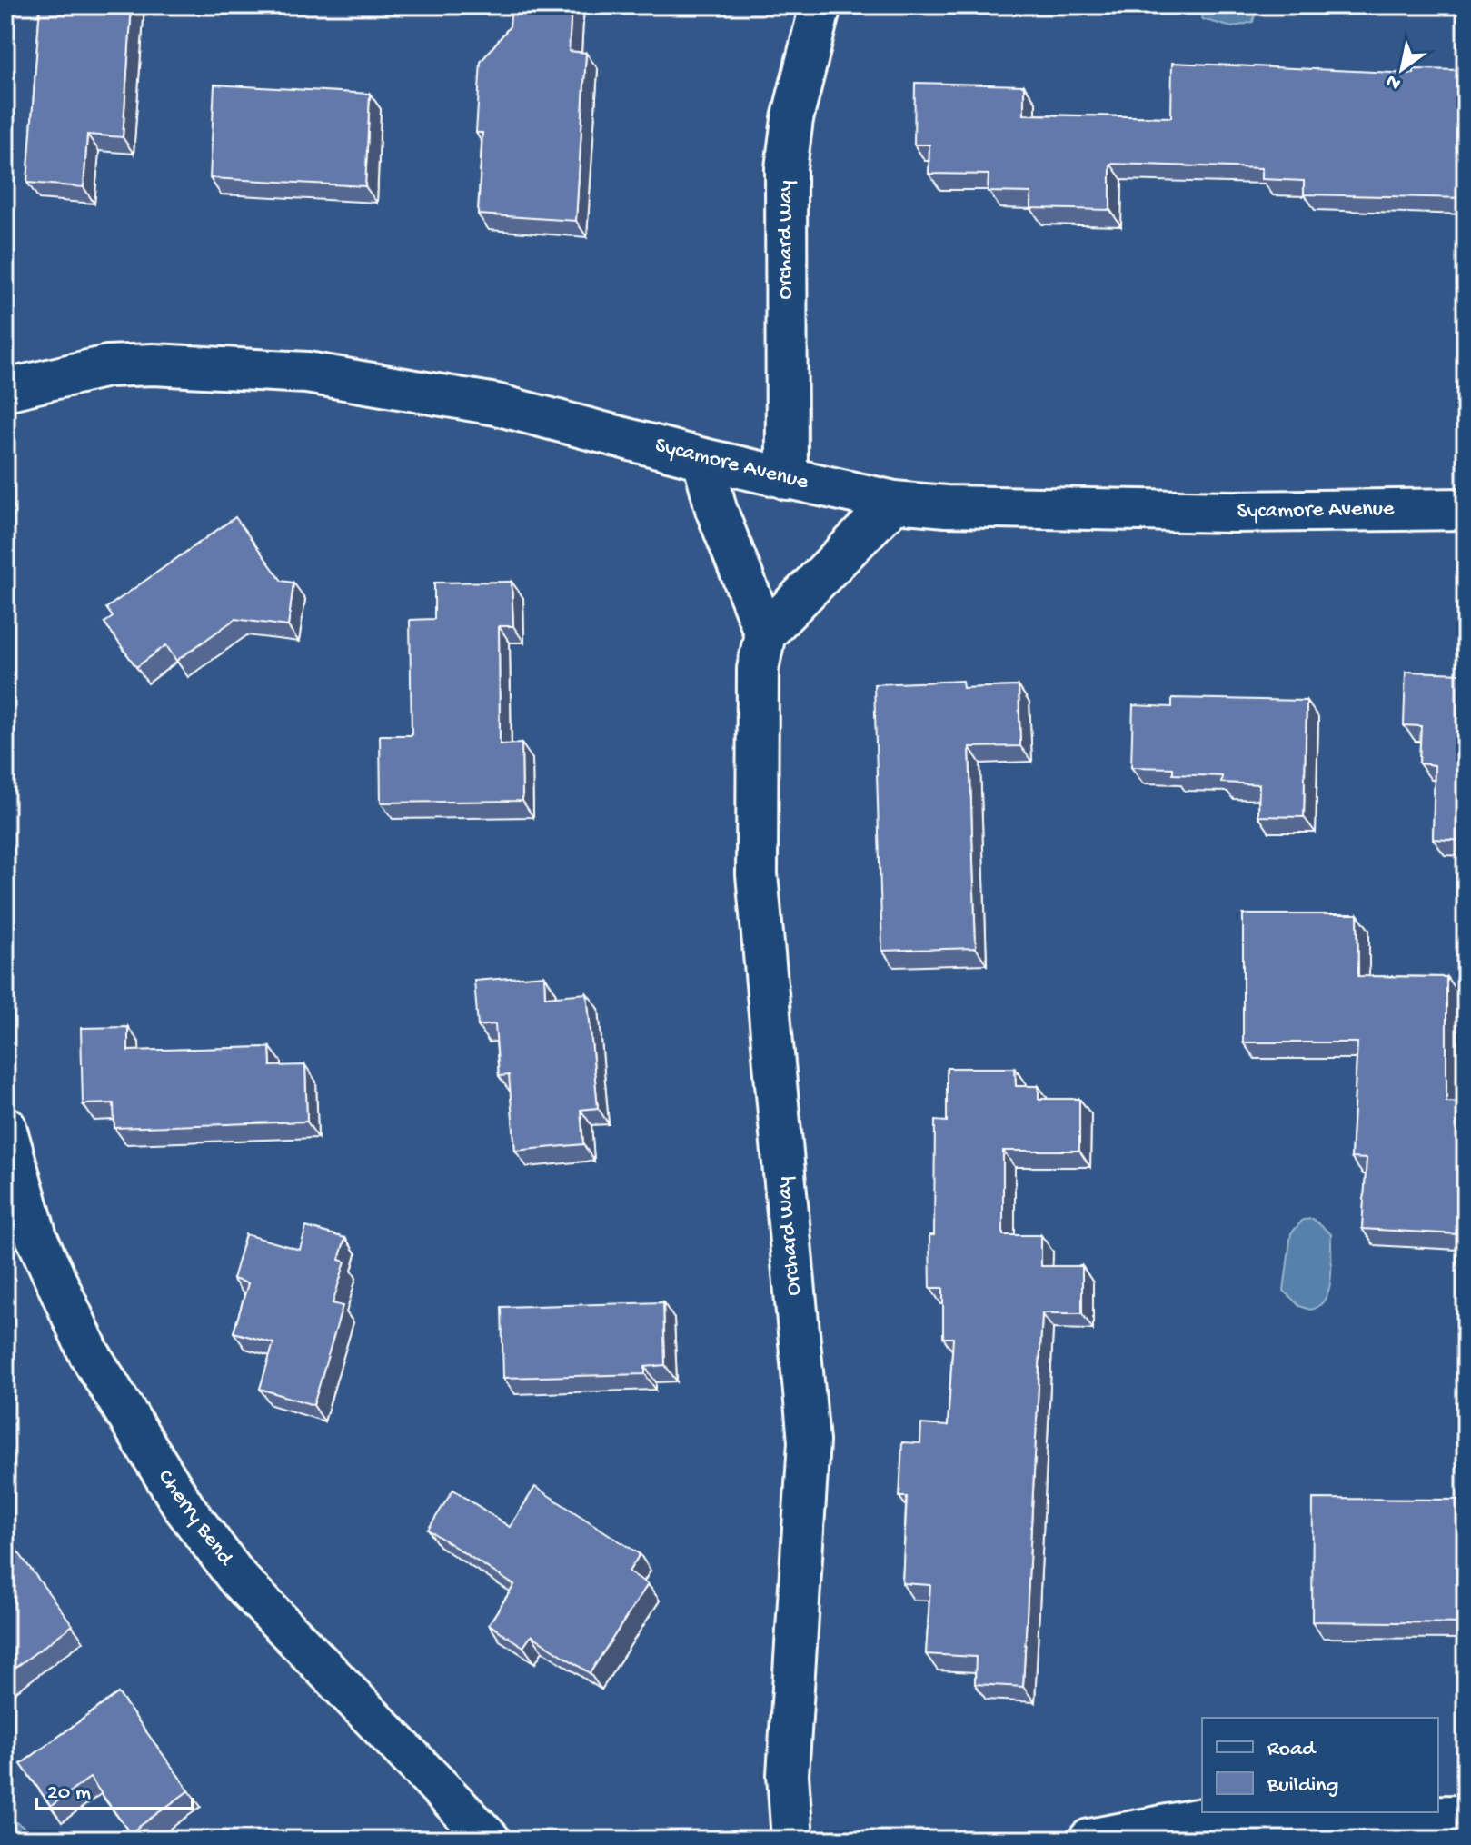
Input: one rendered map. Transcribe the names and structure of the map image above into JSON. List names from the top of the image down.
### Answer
{
  "streets": {
    "street": ["Orchard Way", "Sycamore Avenue", "Cherry Bend"]
  },
  "crossings": [
    ["Orchard Way", "Sycamore Avenue"]
  ],
  "legend": ["Road", "Building"],
  "scale_bar": "20 m",
  "north": "bottom left"
}
